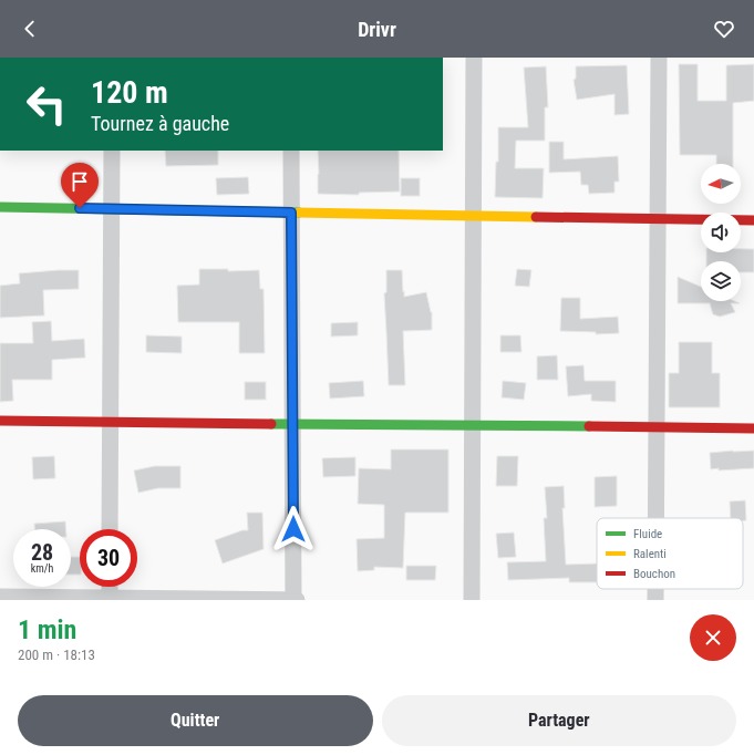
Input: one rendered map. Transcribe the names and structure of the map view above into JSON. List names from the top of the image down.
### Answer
{
  "legend": ["Fluide", "Ralenti", "Bouchon"],
  "north": "left",
  "page": {
    "header": "Drivr",
    "turn": ["120 m", "Tournez à gauche"],
    "speed": "28 km/h",
    "limit": "30",
    "heading": ["1 min", "200 m · 18:13"],
    "buttons": ["Quitter", "Partager"]
  }
}
